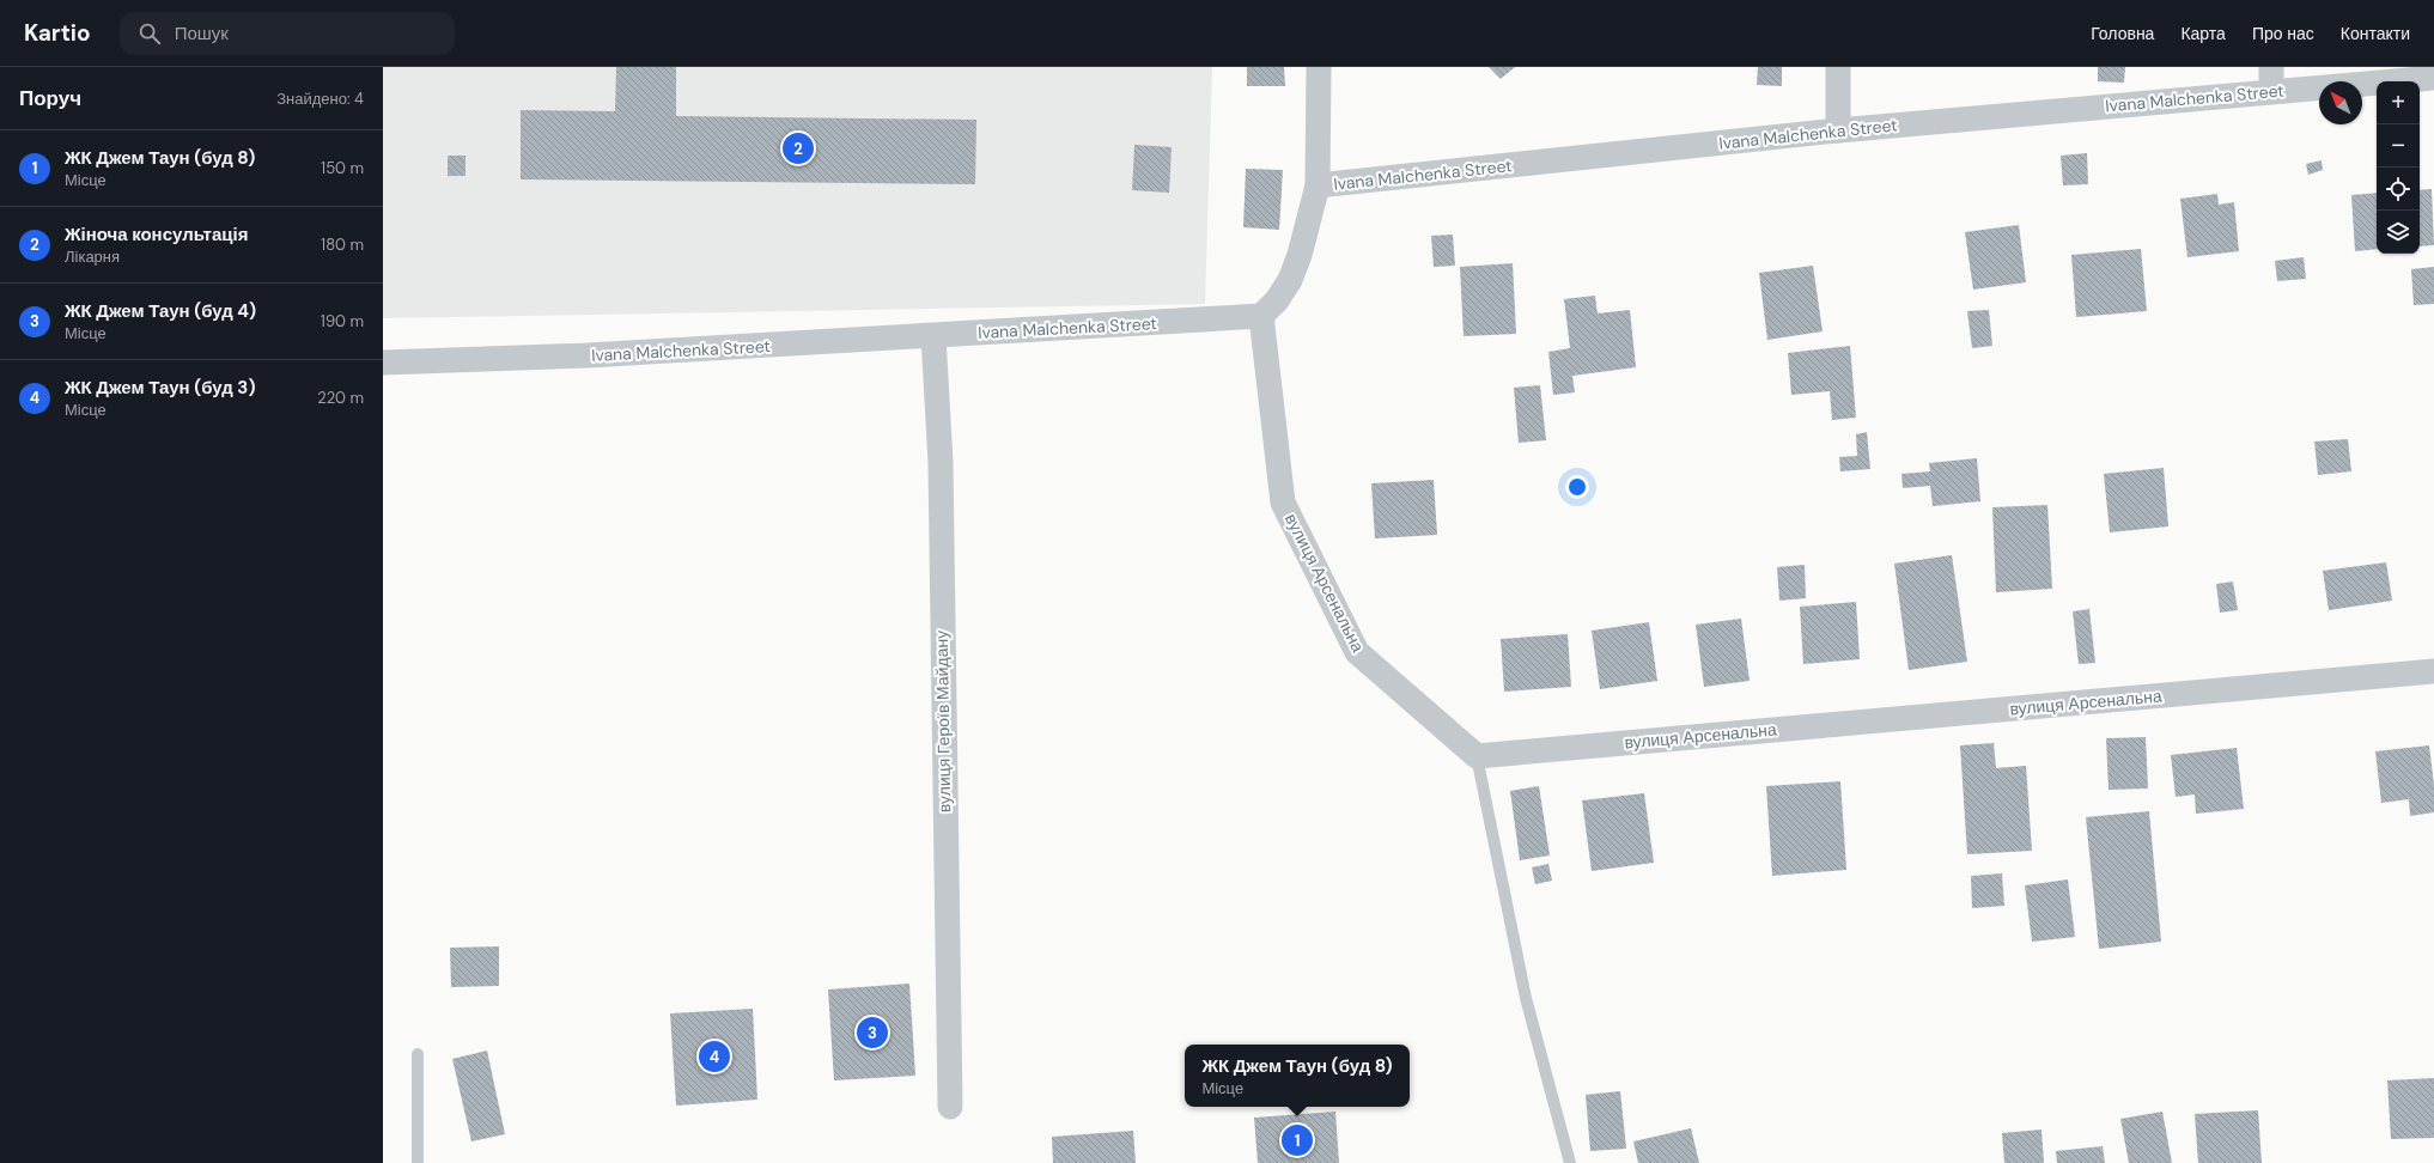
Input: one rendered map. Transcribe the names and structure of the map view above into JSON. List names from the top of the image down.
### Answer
{
  "streets": {
    "street": ["Ivana Malchenka Street", "вулиця Арсенальна", "вулиця Героїв Майдану"]
  },
  "crossings": [
    ["Ivana Malchenka Street", "вулиця Арсенальна"],
    ["Ivana Malchenka Street", "вулиця Героїв Майдану"]
  ],
  "north": "top left",
  "page": {
    "header": "Kartio",
    "search": "Пошук",
    "nav": [
      "Головна",
      "Карта",
      "Про нас",
      "Контакти"
    ],
    "heading": ["Поруч", "Знайдено: 4"],
    "map_buttons": ["+", "−"],
    "list": [
      {
        "mark": "1",
        "name": "ЖК Джем Таун (буд 8)",
        "note": "Місце",
        "value": "150 m"
      },
      {
        "mark": "2",
        "name": "Жіноча консультація",
        "note": "Лікарня",
        "value": "180 m"
      },
      {
        "mark": "3",
        "name": "ЖК Джем Таун (буд 4)",
        "note": "Місце",
        "value": "190 m"
      },
      {
        "mark": "4",
        "name": "ЖК Джем Таун (буд 3)",
        "note": "Місце",
        "value": "220 m"
      }
    ],
    "pins": [
      "2",
      "3",
      "4",
      "1"
    ],
    "popup": ["ЖК Джем Таун (буд 8)", "Місце"]
  }
}
